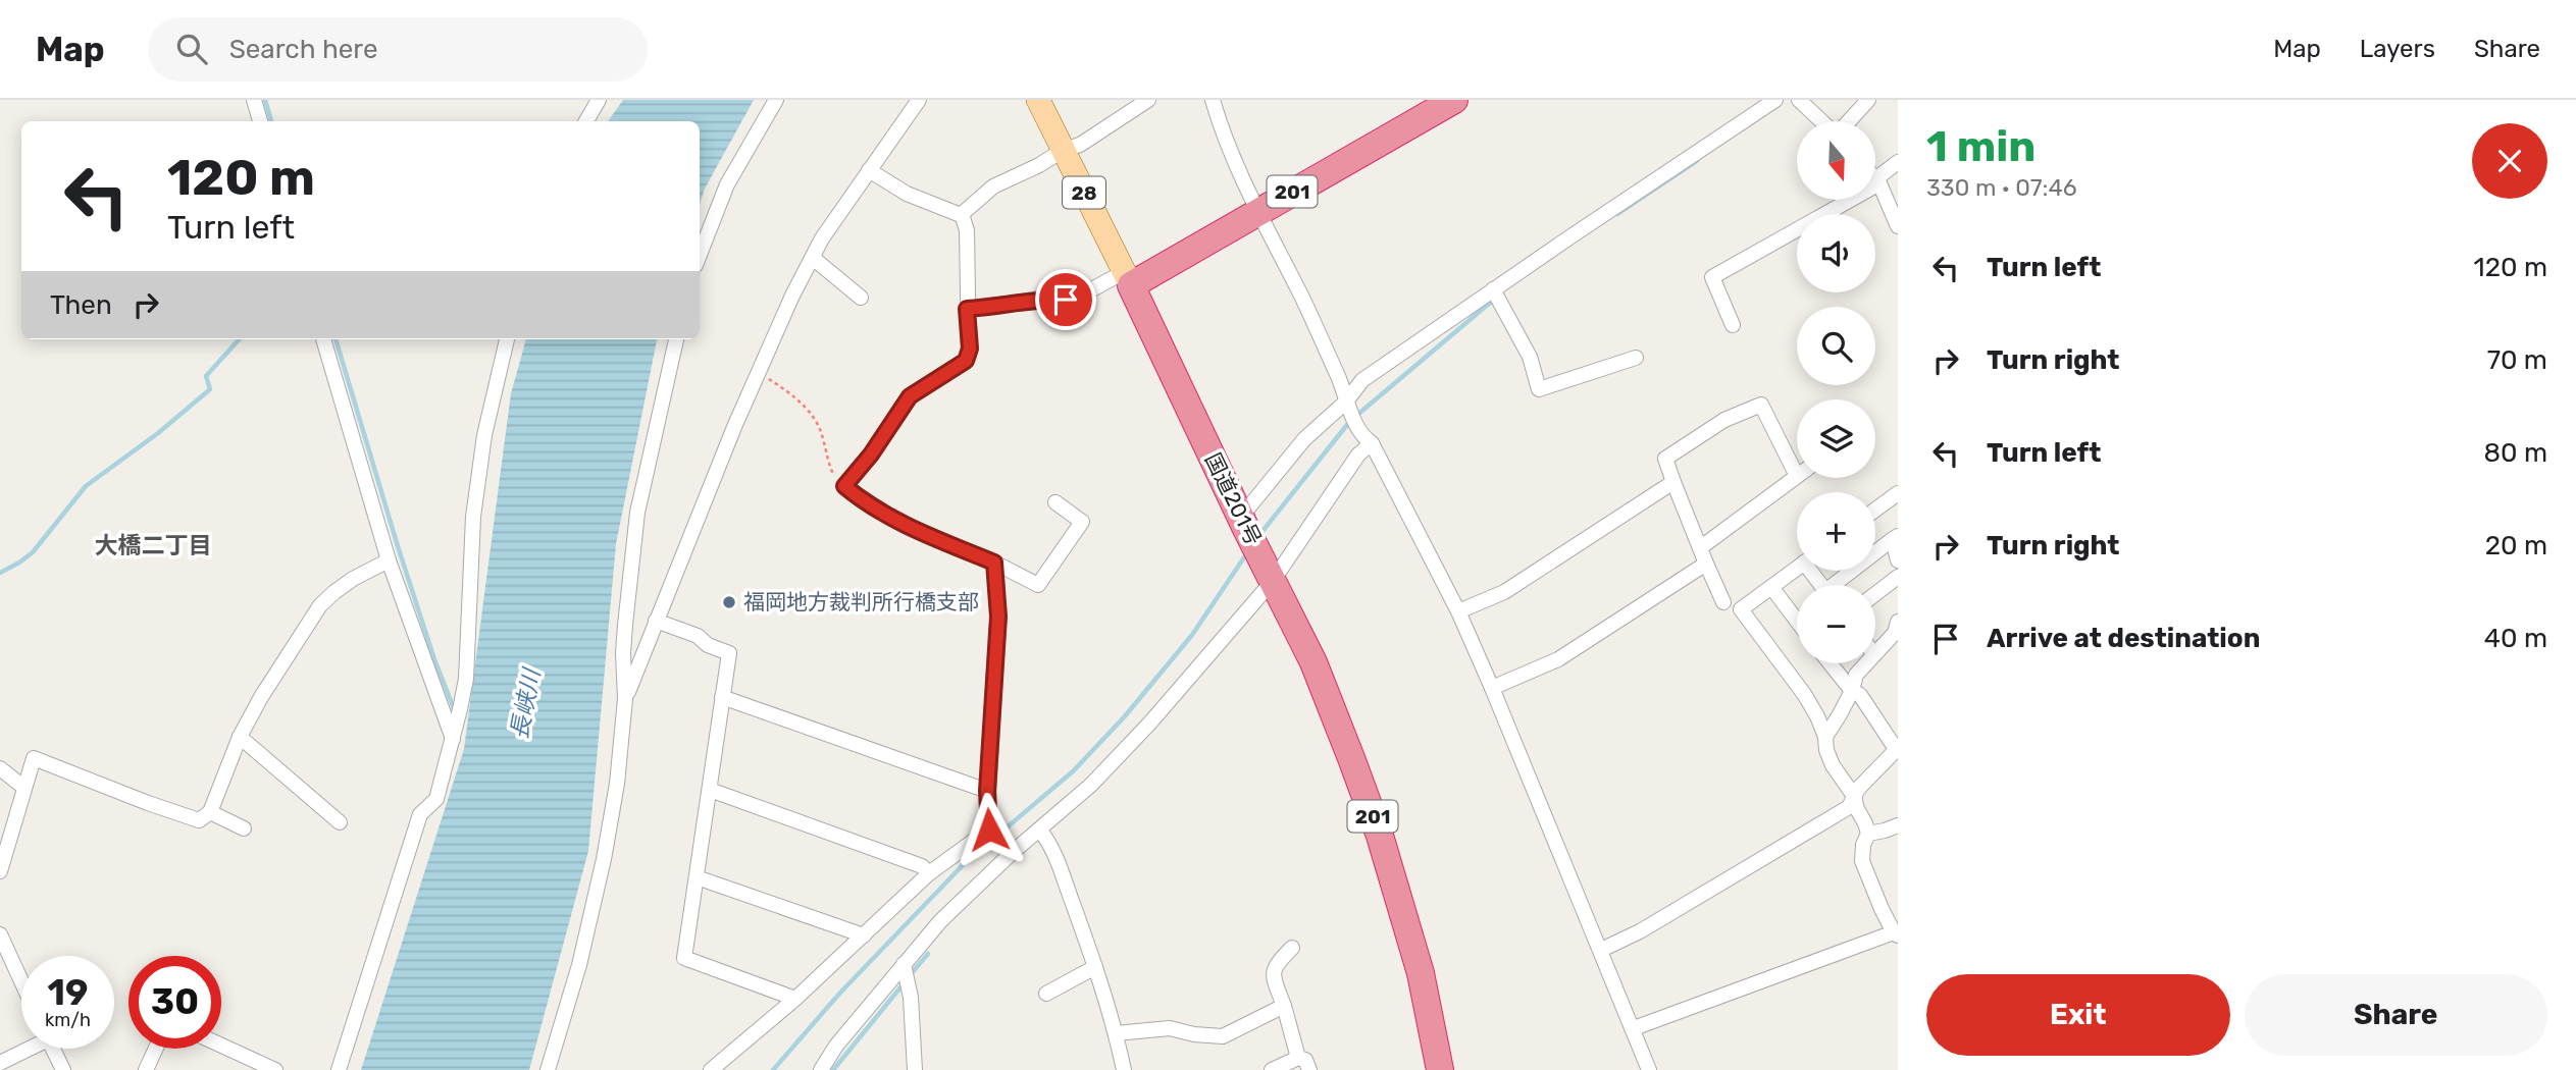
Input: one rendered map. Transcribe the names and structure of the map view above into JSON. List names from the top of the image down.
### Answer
{
  "streets": {
    "highway": ["201", "国道201号"],
    "main road": ["28"]
  },
  "crossings": [
    ["201", "28"],
    ["201", "国道201号"],
    ["28", "国道201号"]
  ],
  "districts": ["大橋二丁目"],
  "water": ["長峡川"],
  "places": ["福岡地方裁判所行橋支部"],
  "north": "bottom",
  "page": {
    "header": "Map",
    "search": "Search here",
    "nav": ["Map", "Layers", "Share"],
    "heading": ["1 min", "330 m · 07:46"],
    "map_buttons": ["+", "−"],
    "turn": ["120 m", "Turn left"],
    "list": [
      {
        "name": "Turn left",
        "value": "120 m"
      },
      {
        "name": "Turn right",
        "value": "70 m"
      },
      {
        "name": "Turn left",
        "value": "80 m"
      },
      {
        "name": "Turn right",
        "value": "20 m"
      },
      {
        "name": "Arrive at destination",
        "value": "40 m"
      }
    ],
    "then": "Then",
    "speed": "19 km/h",
    "limit": "30",
    "buttons": ["Exit", "Share"]
  }
}
